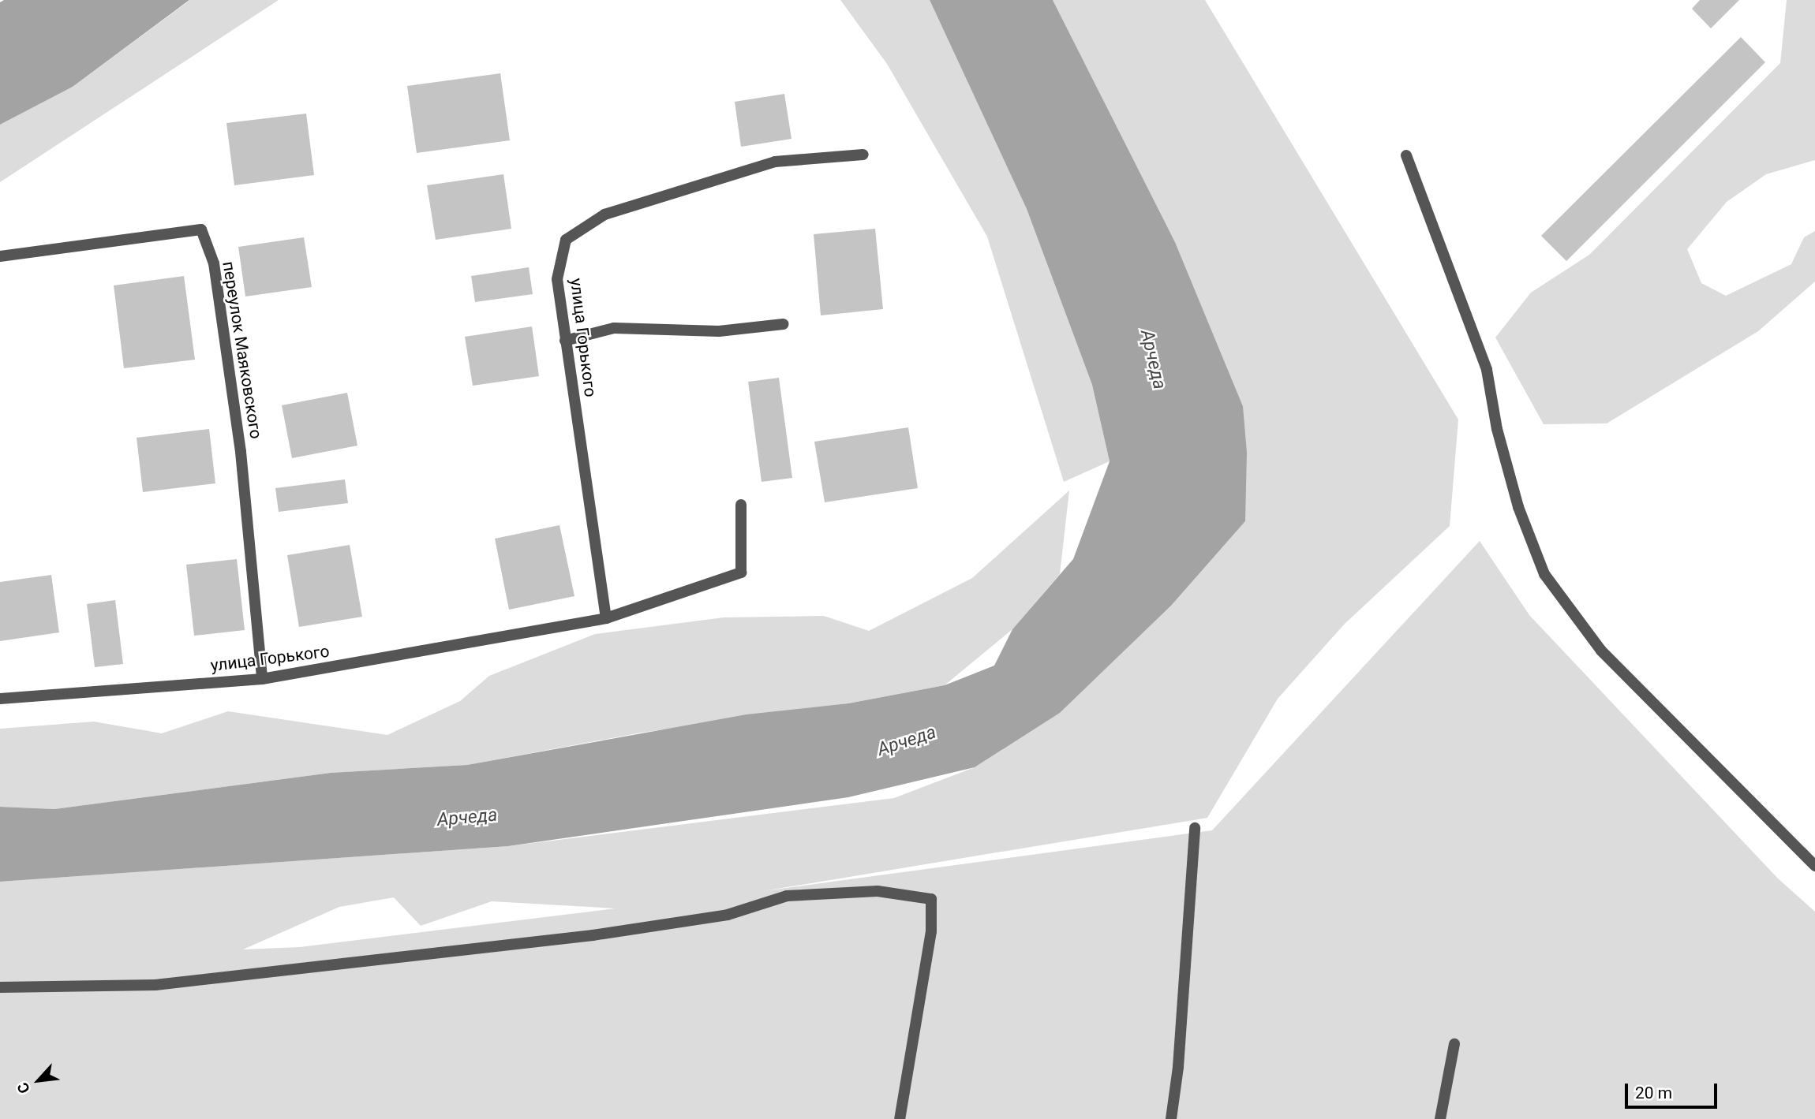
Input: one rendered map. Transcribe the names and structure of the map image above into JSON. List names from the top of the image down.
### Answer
{
  "streets": {
    "street": ["улица Горького", "переулок Маяковского"]
  },
  "crossings": [
    ["улица Горького", "переулок Маяковского"]
  ],
  "water": ["Арчеда"],
  "scale_bar": "20 m",
  "north": "bottom left"
}
